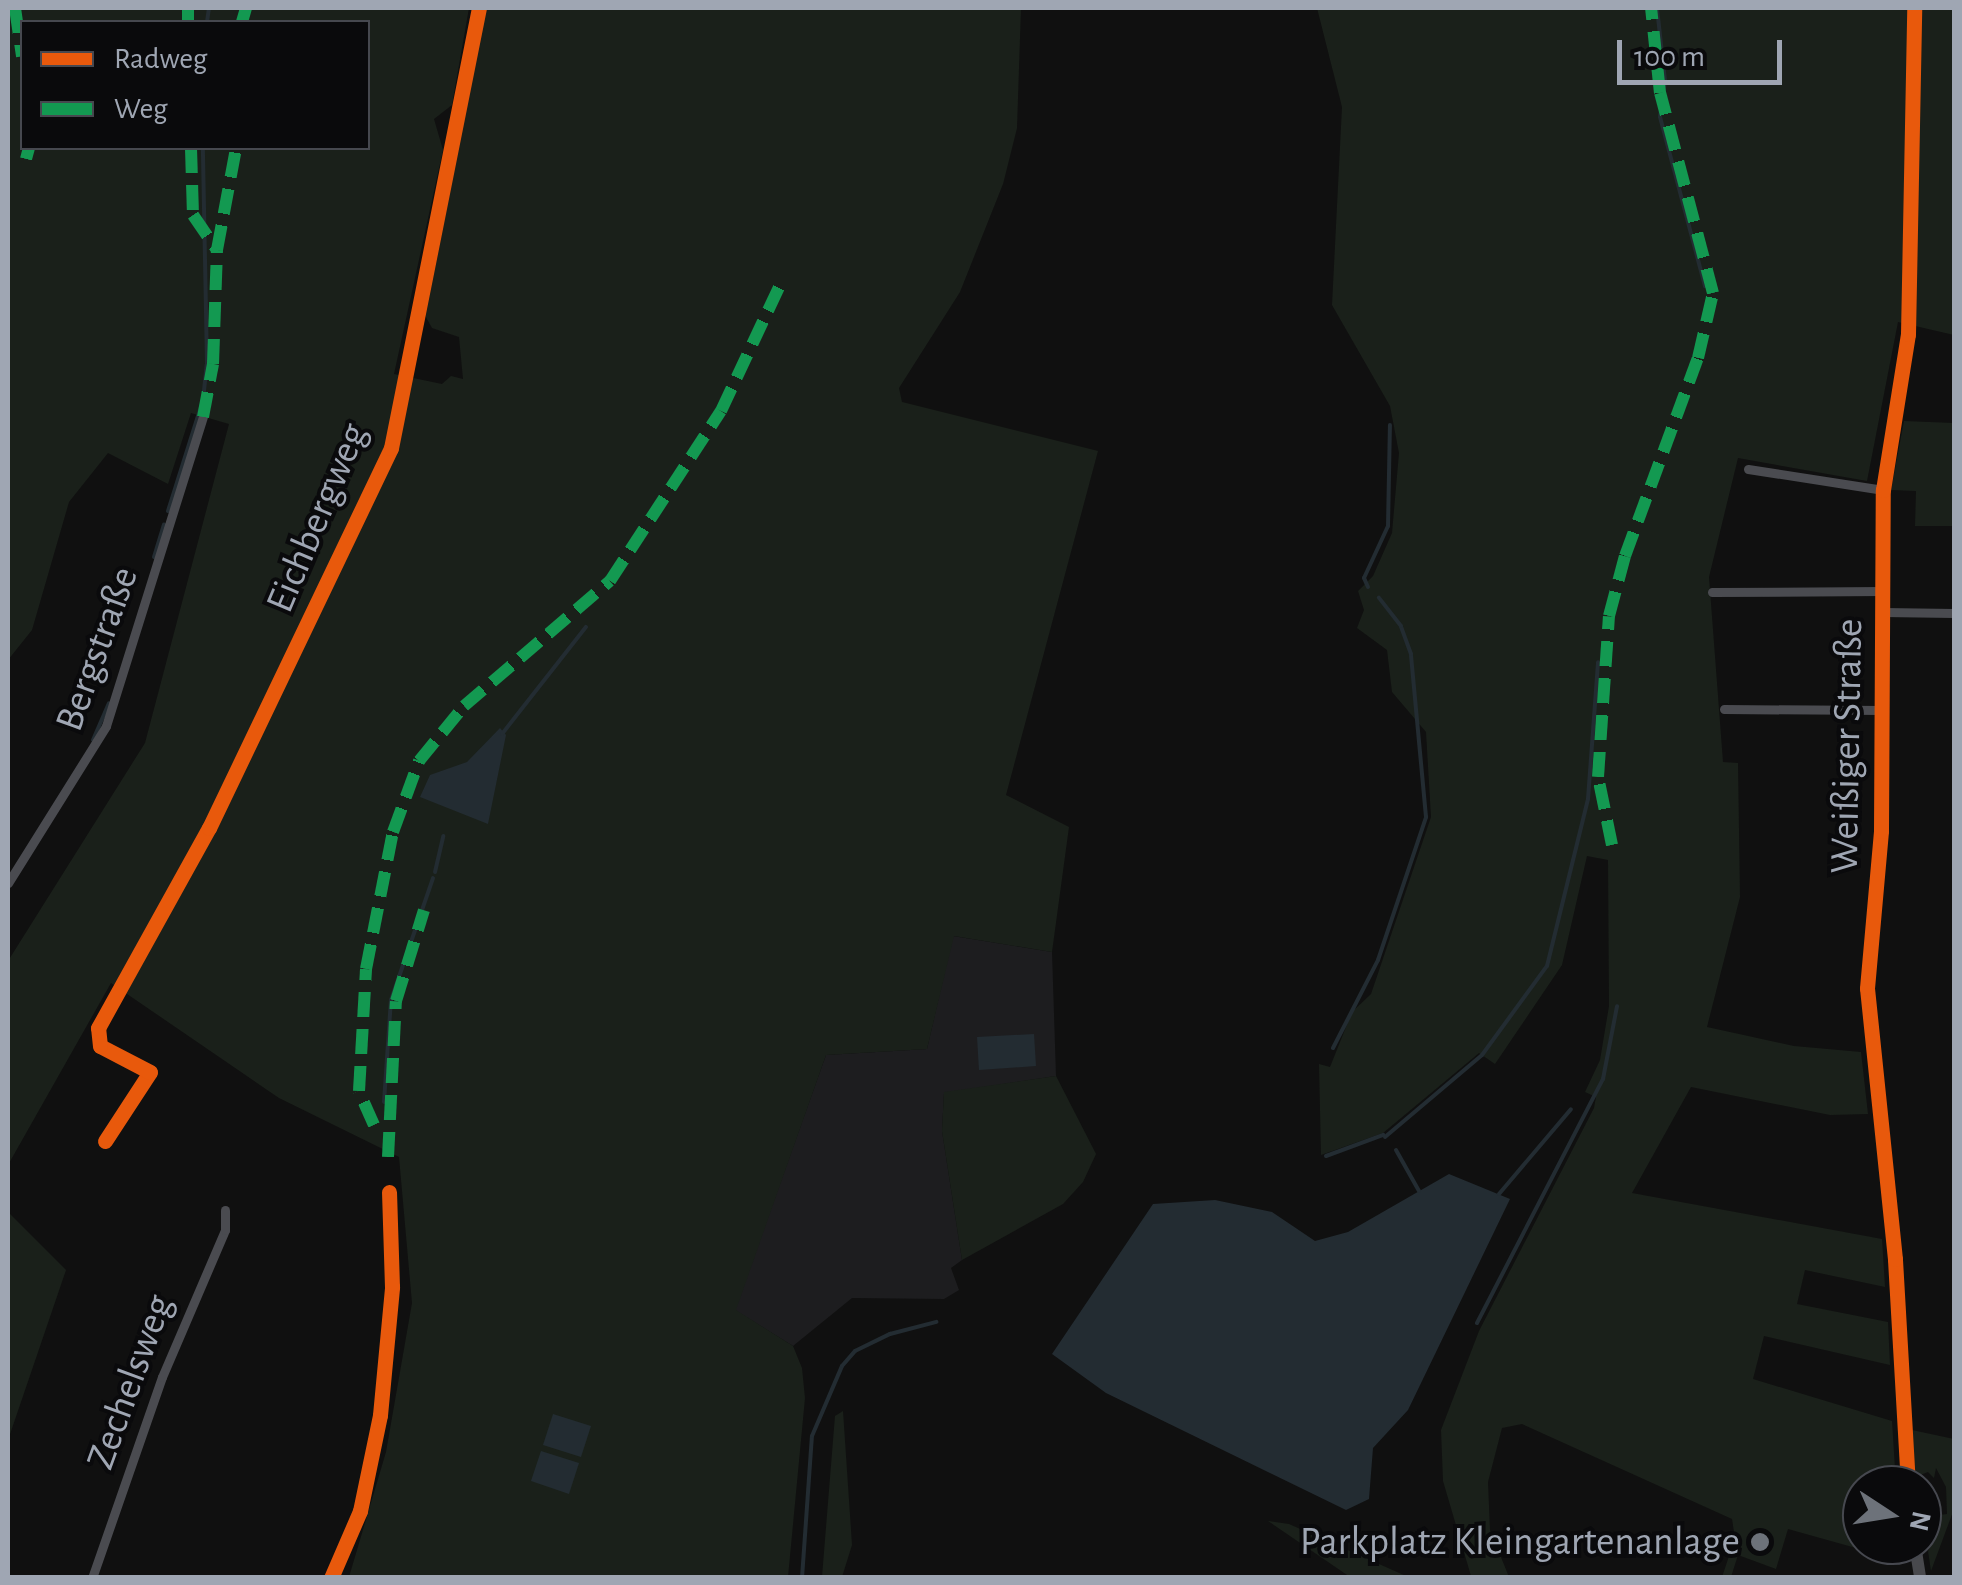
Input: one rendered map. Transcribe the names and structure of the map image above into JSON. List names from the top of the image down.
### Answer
{
  "streets": {
    "street": [
      "Eichbergweg",
      "Bergstraße",
      "Weißiger Straße",
      "Zechelsweg"
    ]
  },
  "places": ["Parkplatz Kleingartenanlage"],
  "legend": ["Radweg", "Weg"],
  "scale_bar": "100 m",
  "north": "right"
}
